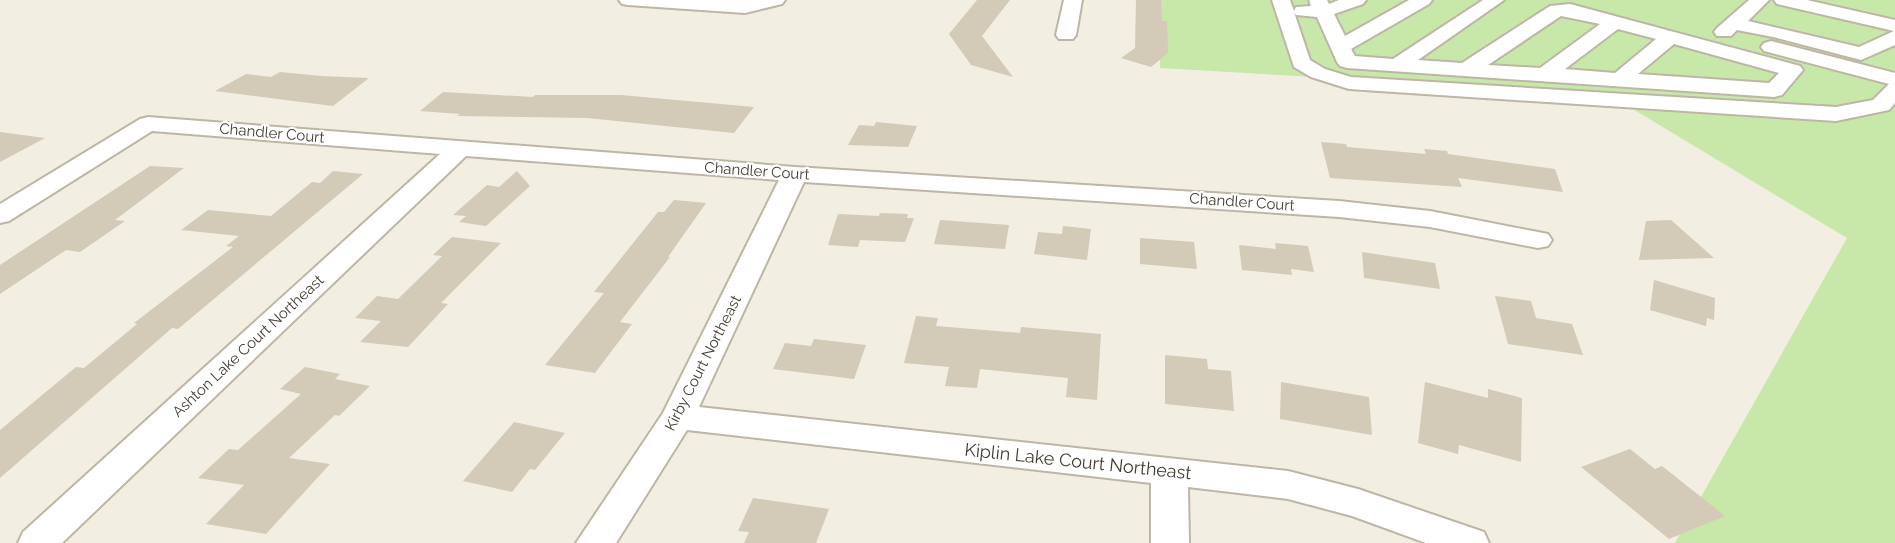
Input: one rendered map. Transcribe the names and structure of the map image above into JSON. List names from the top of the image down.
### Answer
{
  "streets": {
    "street": [
      "Chandler Court",
      "Ashton Lake Court Northeast",
      "Kirby Court Northeast",
      "Kiplin Lake Court Northeast"
    ]
  },
  "crossings": [
    ["Chandler Court", "Ashton Lake Court Northeast"],
    ["Chandler Court", "Kirby Court Northeast"],
    ["Kirby Court Northeast", "Kiplin Lake Court Northeast"]
  ]
}
